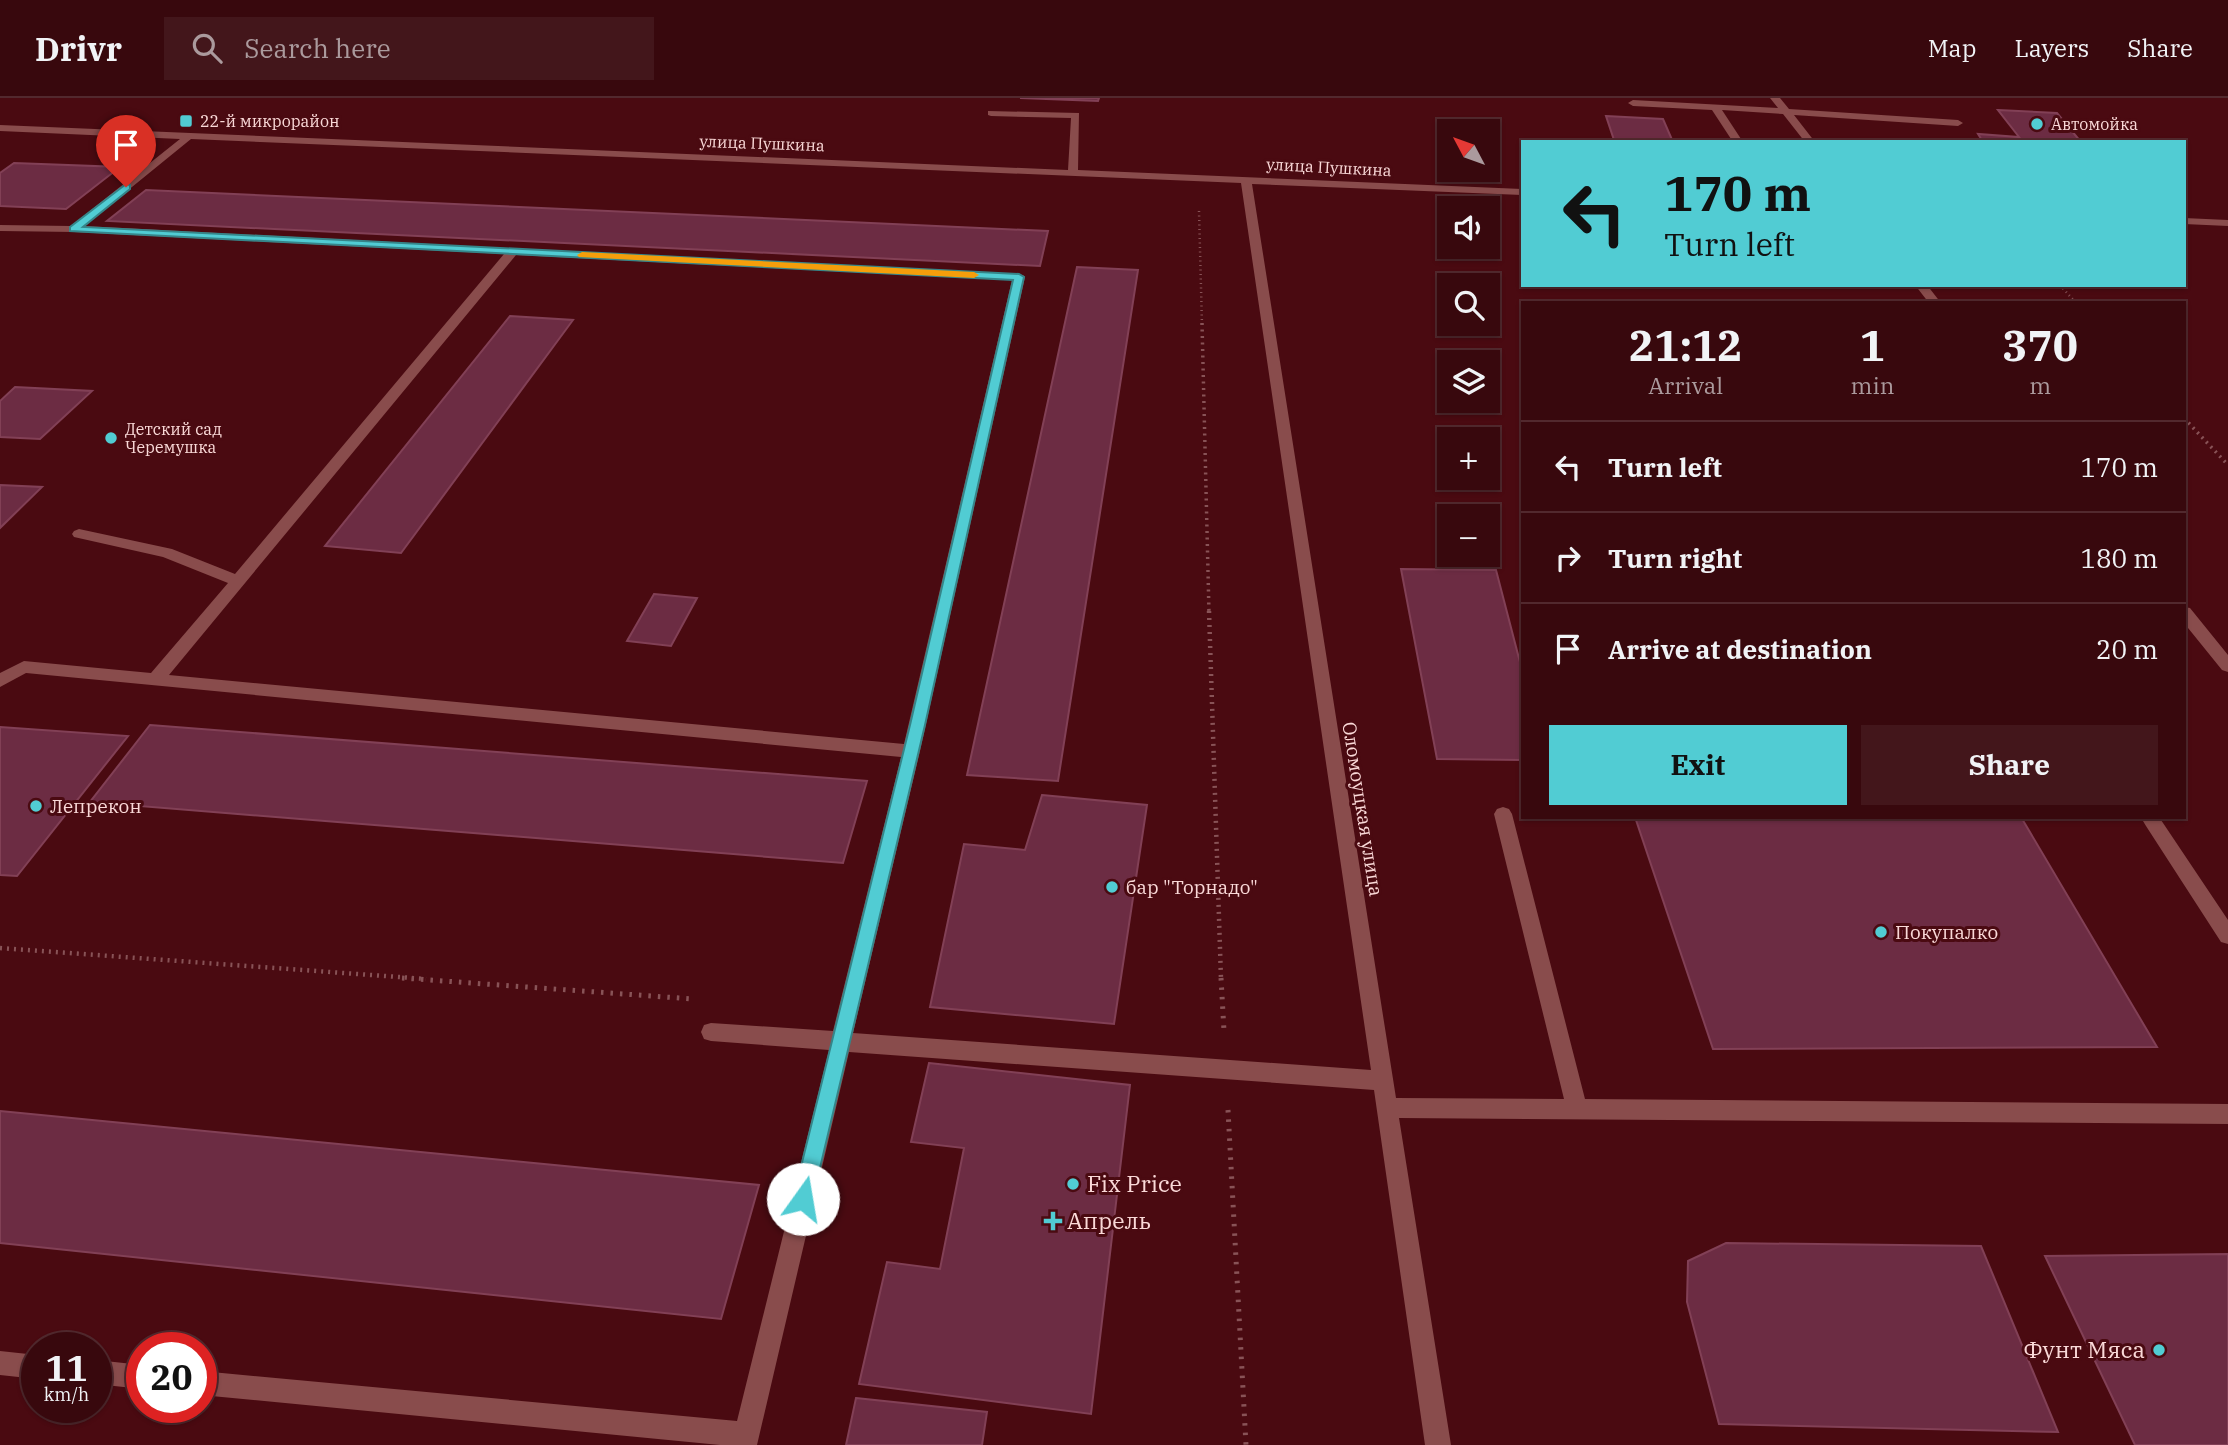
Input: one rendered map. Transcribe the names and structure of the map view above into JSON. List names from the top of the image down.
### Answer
{
  "streets": {
    "street": ["улица Пушкина", "Оломоуцкая улица"]
  },
  "crossings": [
    ["улица Пушкина", "Оломоуцкая улица"]
  ],
  "places": {
    "transit": ["22-й микрорайон"],
    "other": [
      "Автомойка",
      "Детский сад Черемушка",
      "Лепрекон",
      "бар \"Торнадо\"",
      "Покупалко",
      "Fix Price",
      "Фунт Мяса"
    ],
    "health": ["Апрель"]
  },
  "north": "top left",
  "page": {
    "header": "Drivr",
    "search": "Search here",
    "nav": ["Map", "Layers", "Share"],
    "map_buttons": ["+", "−"],
    "turn": ["170 m", "Turn left"],
    "eta": [
      "21:12",
      "Arrival",
      "1",
      "min",
      "370",
      "m"
    ],
    "list": [
      {
        "name": "Turn left",
        "value": "170 m"
      },
      {
        "name": "Turn right",
        "value": "180 m"
      },
      {
        "name": "Arrive at destination",
        "value": "20 m"
      }
    ],
    "buttons": ["Exit", "Share"],
    "speed": "11 km/h",
    "limit": "20"
  }
}
